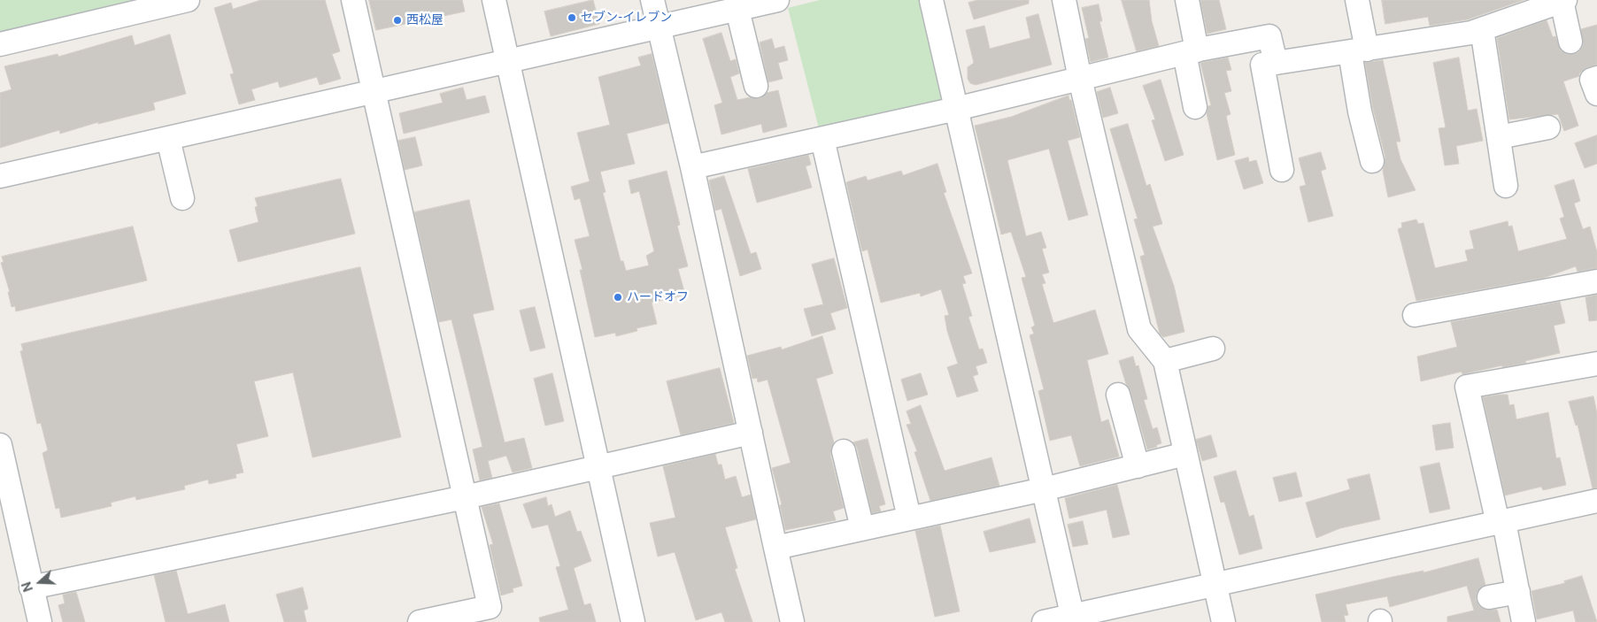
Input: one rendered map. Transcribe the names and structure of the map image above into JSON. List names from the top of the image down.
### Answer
{
  "places": ["セブン-イレブン", "西松屋", "ハードオフ"],
  "north": "left"
}
